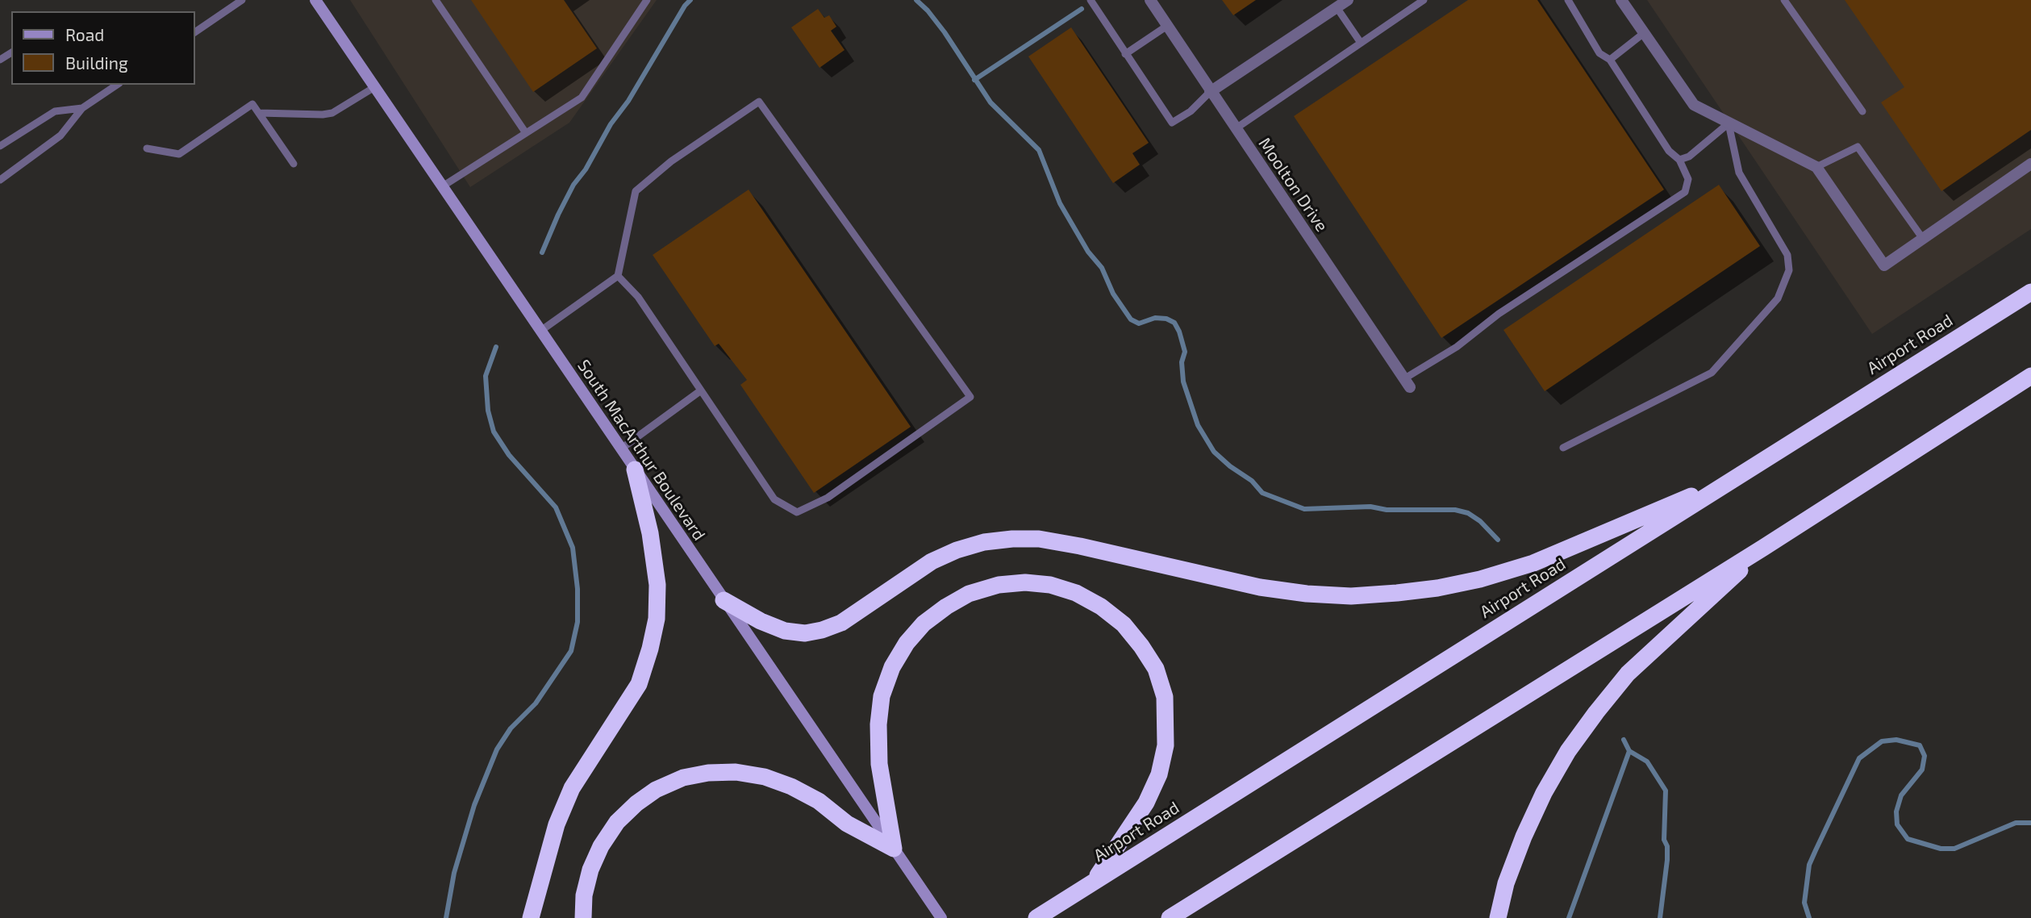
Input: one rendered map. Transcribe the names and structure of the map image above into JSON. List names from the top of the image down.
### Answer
{
  "streets": {
    "highway": ["Airport Road"],
    "main road": ["South MacArthur Boulevard"],
    "street": ["Moolton Drive"]
  },
  "legend": ["Road", "Building"]
}
